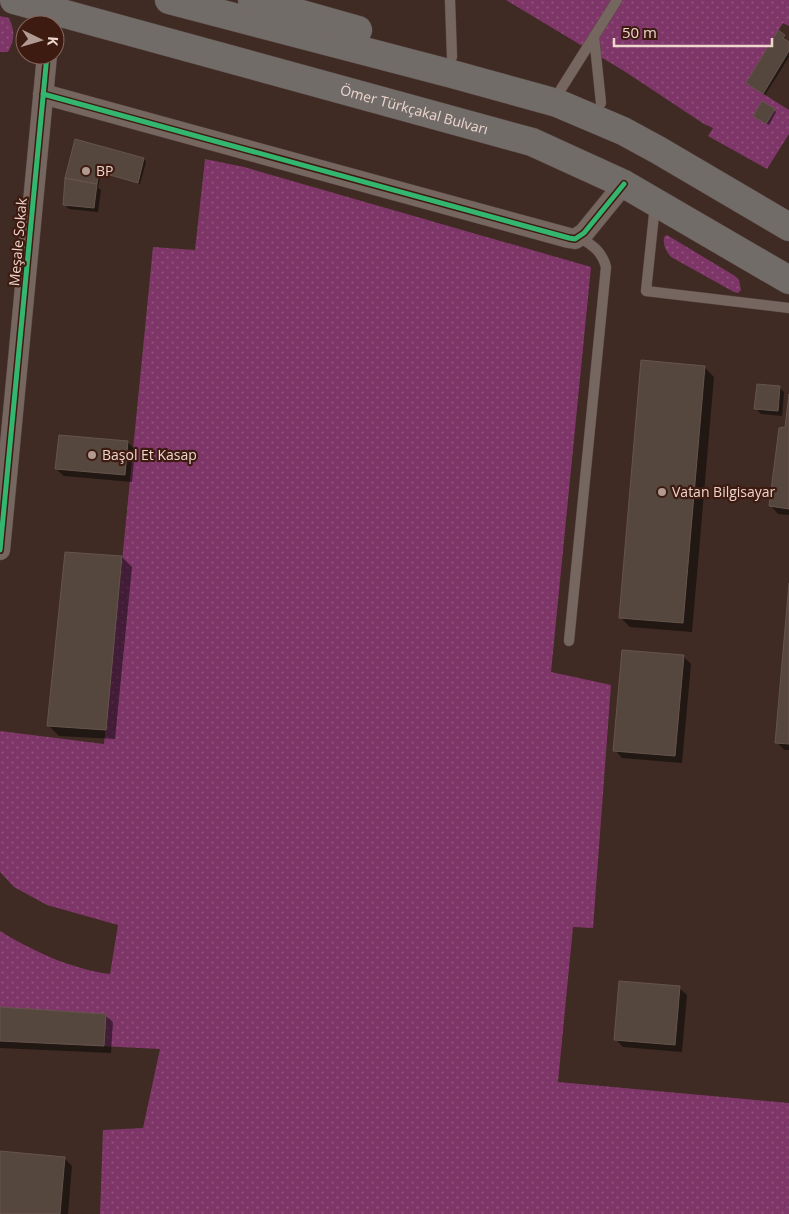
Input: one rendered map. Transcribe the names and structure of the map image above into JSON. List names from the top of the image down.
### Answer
{
  "streets": {
    "main road": ["Ömer Türkçakal Bulvarı"],
    "street": ["Meşale Sokak"]
  },
  "places": ["BP", "Başol Et Kasap", "Vatan Bilgisayar"],
  "scale_bar": "50 m",
  "north": "right"
}
